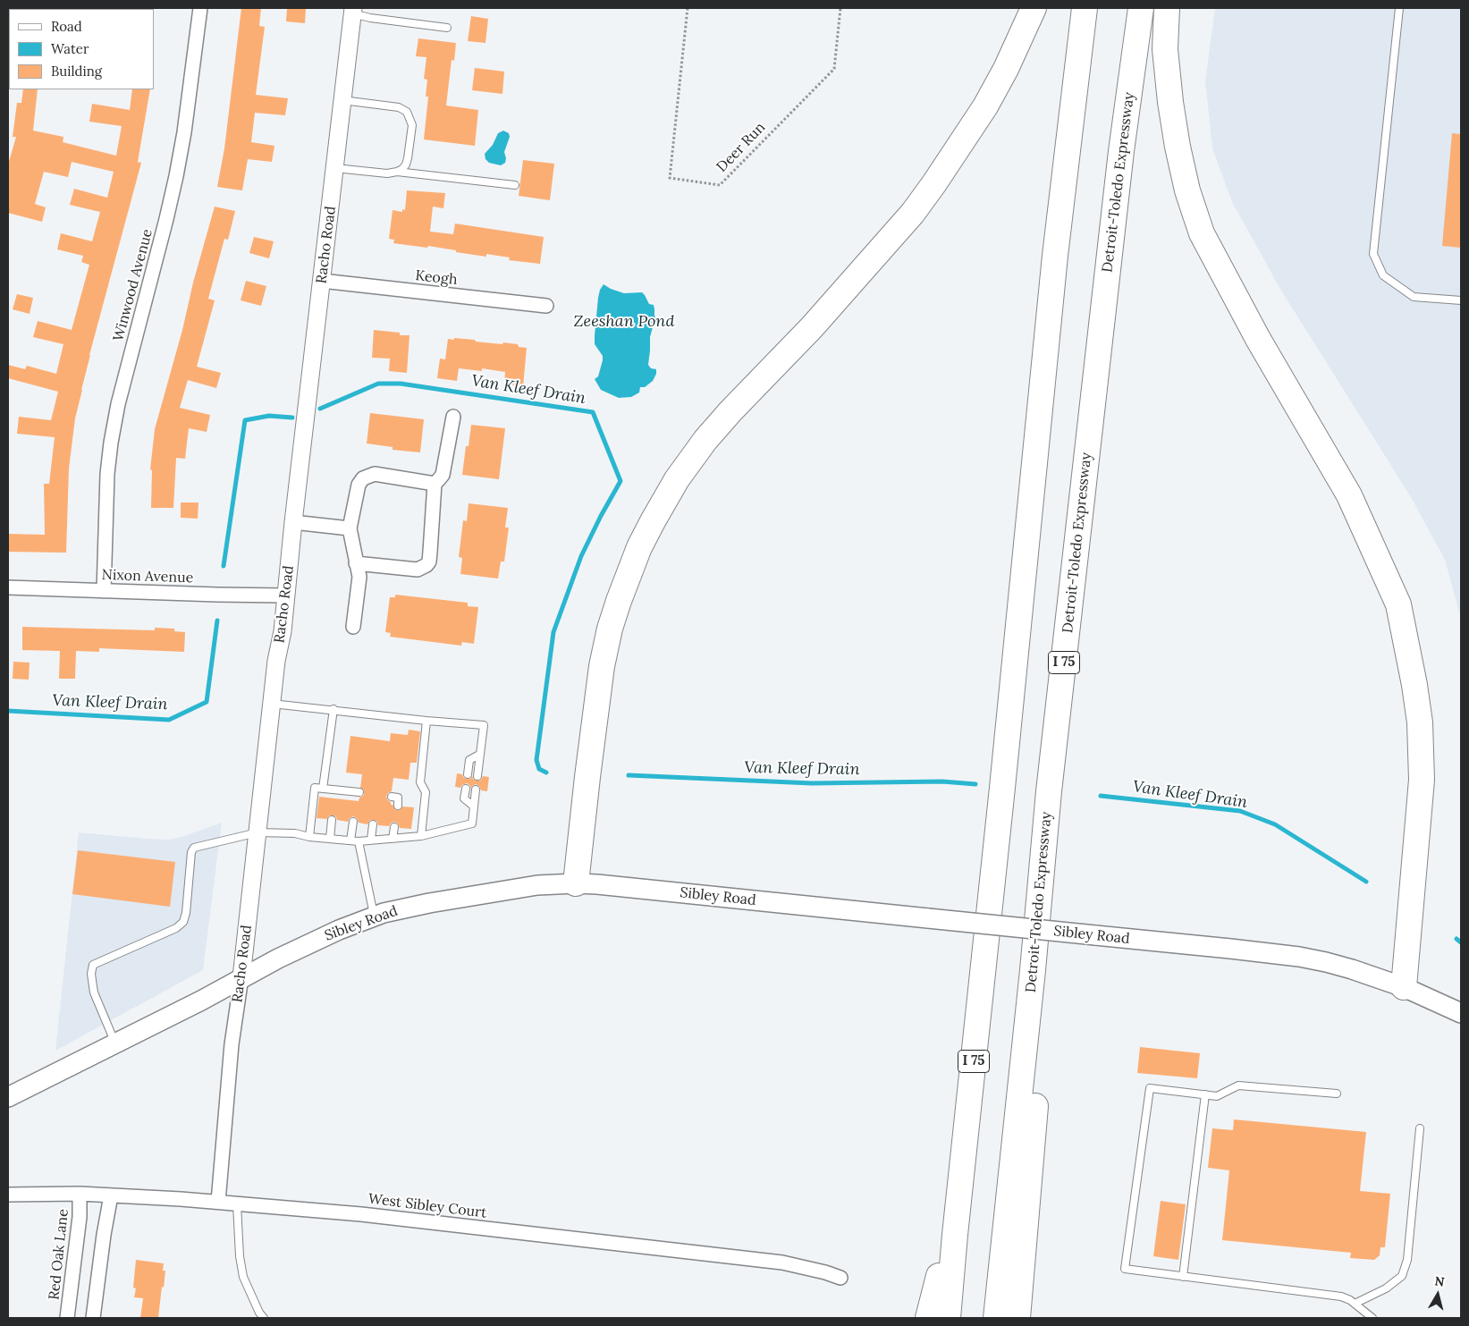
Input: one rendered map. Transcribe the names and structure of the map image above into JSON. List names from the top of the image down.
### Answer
{
  "streets": {
    "highway": ["Detroit-Toledo Expressway", "I 75"],
    "main road": ["Sibley Road"],
    "street": [
      "Racho Road",
      "Keogh",
      "Winwood Avenue",
      "Nixon Avenue",
      "West Sibley Court",
      "Red Oak Lane"
    ],
    "path": ["Deer Run"]
  },
  "crossings": [
    ["Racho Road", "Keogh"],
    ["Racho Road", "Nixon Avenue"],
    ["Racho Road", "Sibley Road"],
    ["Racho Road", "West Sibley Court"],
    ["Winwood Avenue", "Nixon Avenue"],
    ["West Sibley Court", "Red Oak Lane"]
  ],
  "water": ["Zeeshan Pond", "Van Kleef Drain"],
  "legend": ["Road", "Water", "Building"],
  "north": "top"
}
